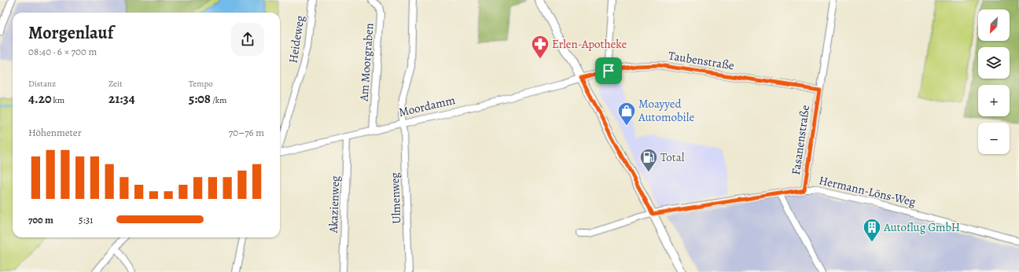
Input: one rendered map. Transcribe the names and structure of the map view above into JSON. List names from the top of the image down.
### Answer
{
  "streets": {
    "street": [
      "Heideweg",
      "Taubenstraße",
      "Am Moorgraben",
      "Moordamm",
      "Fasanenstraße",
      "Hermann-Löns-Weg",
      "Ulmenweg",
      "Akazienweg"
    ]
  },
  "crossings": [
    ["Taubenstraße", "Moordamm"],
    ["Taubenstraße", "Fasanenstraße"],
    ["Am Moorgraben", "Moordamm"],
    ["Moordamm", "Ulmenweg"],
    ["Moordamm", "Akazienweg"],
    ["Fasanenstraße", "Hermann-Löns-Weg"]
  ],
  "places": {
    "pharmacy": ["Erlen-Apotheke"],
    "shop": ["Moayyed Automobile"],
    "fuel station": ["Total"],
    "building": ["Autoflug GmbH"]
  },
  "north": "bottom left",
  "page": {
    "map_buttons": ["+", "−"],
    "heading": ["Morgenlauf", "08:40 · 6 × 700 m"],
    "stats": [
      ["Distanz", "4.20 km"],
      ["Zeit", "21:34"],
      ["Tempo", "5:08 /km"]
    ],
    "chart": ["Höhenmeter", "70–76 m"],
    "list": [
      {
        "name": "700 m",
        "note": "5:31"
      }
    ]
  }
}
